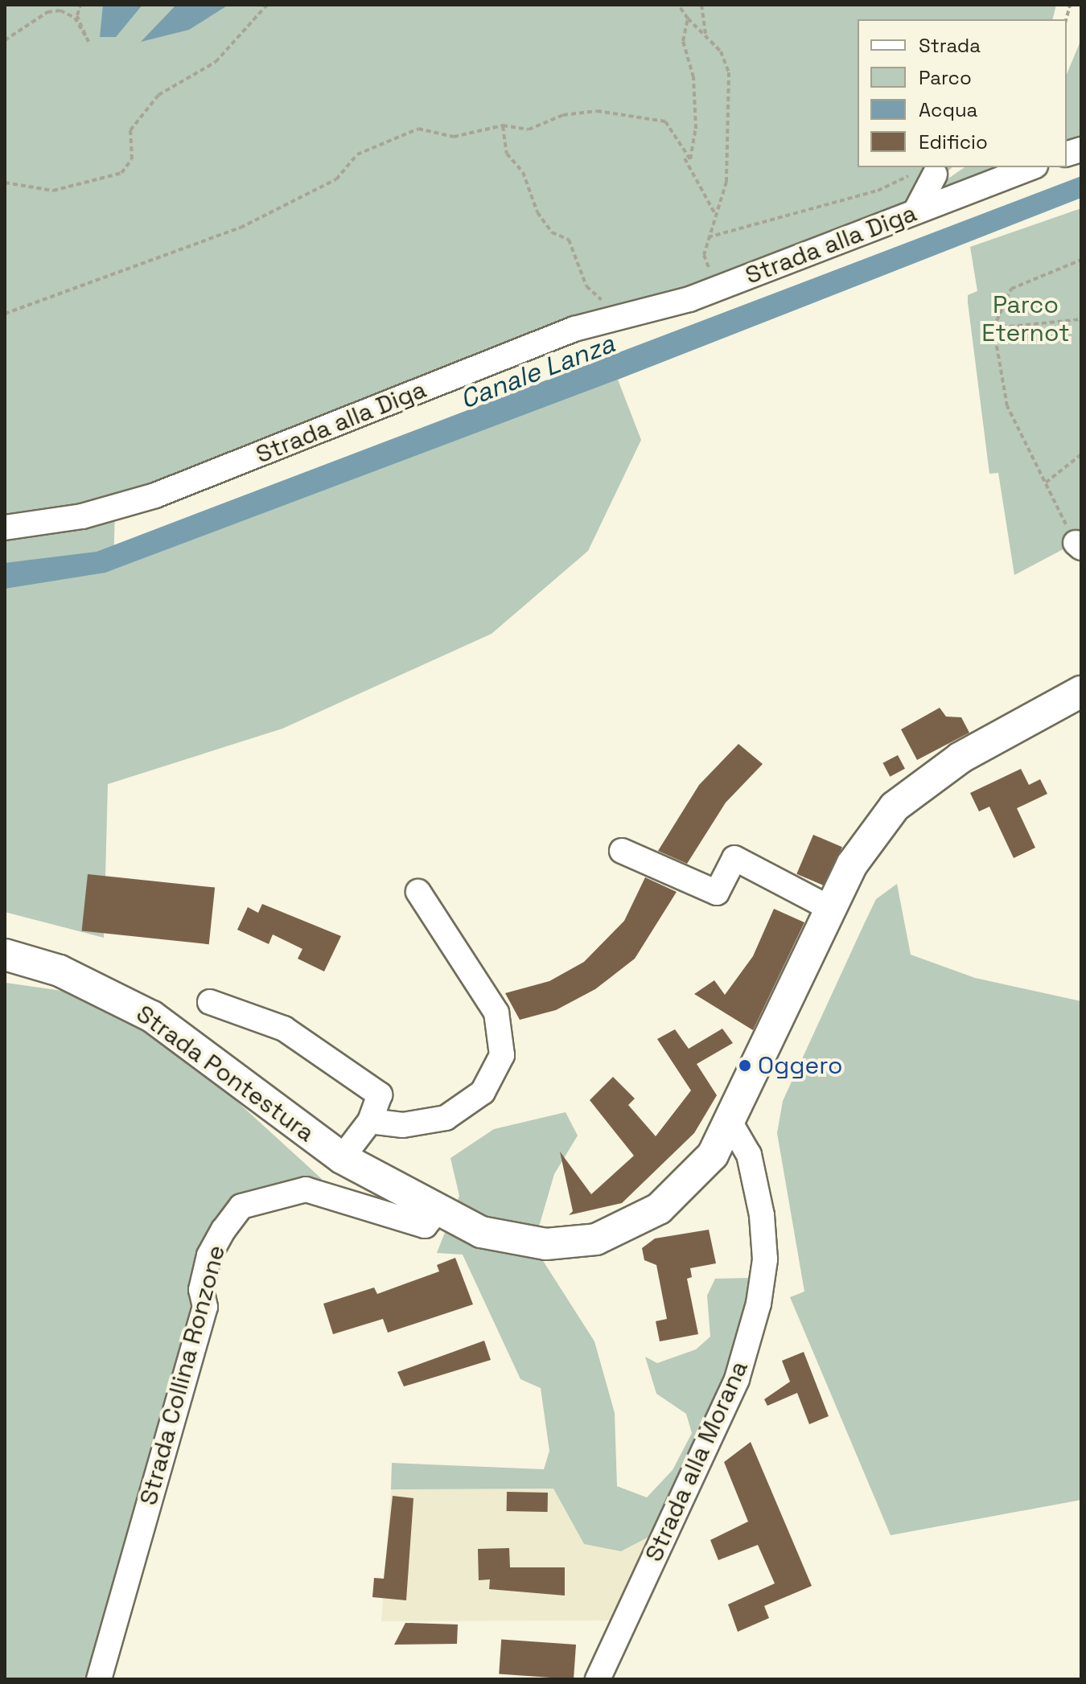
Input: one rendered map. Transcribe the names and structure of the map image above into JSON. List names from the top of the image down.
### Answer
{
  "streets": {
    "main road": ["Strada Pontestura"],
    "street": ["Strada alla Diga", "Strada Collina Ronzone", "Strada alla Morana"]
  },
  "crossings": [
    ["Strada Pontestura", "Strada Collina Ronzone"],
    ["Strada Pontestura", "Strada alla Morana"]
  ],
  "water": ["Canale Lanza"],
  "parks": ["Parco Eternot"],
  "places": ["Oggero"],
  "legend": [
    "Strada",
    "Parco",
    "Acqua",
    "Edificio"
  ]
}
